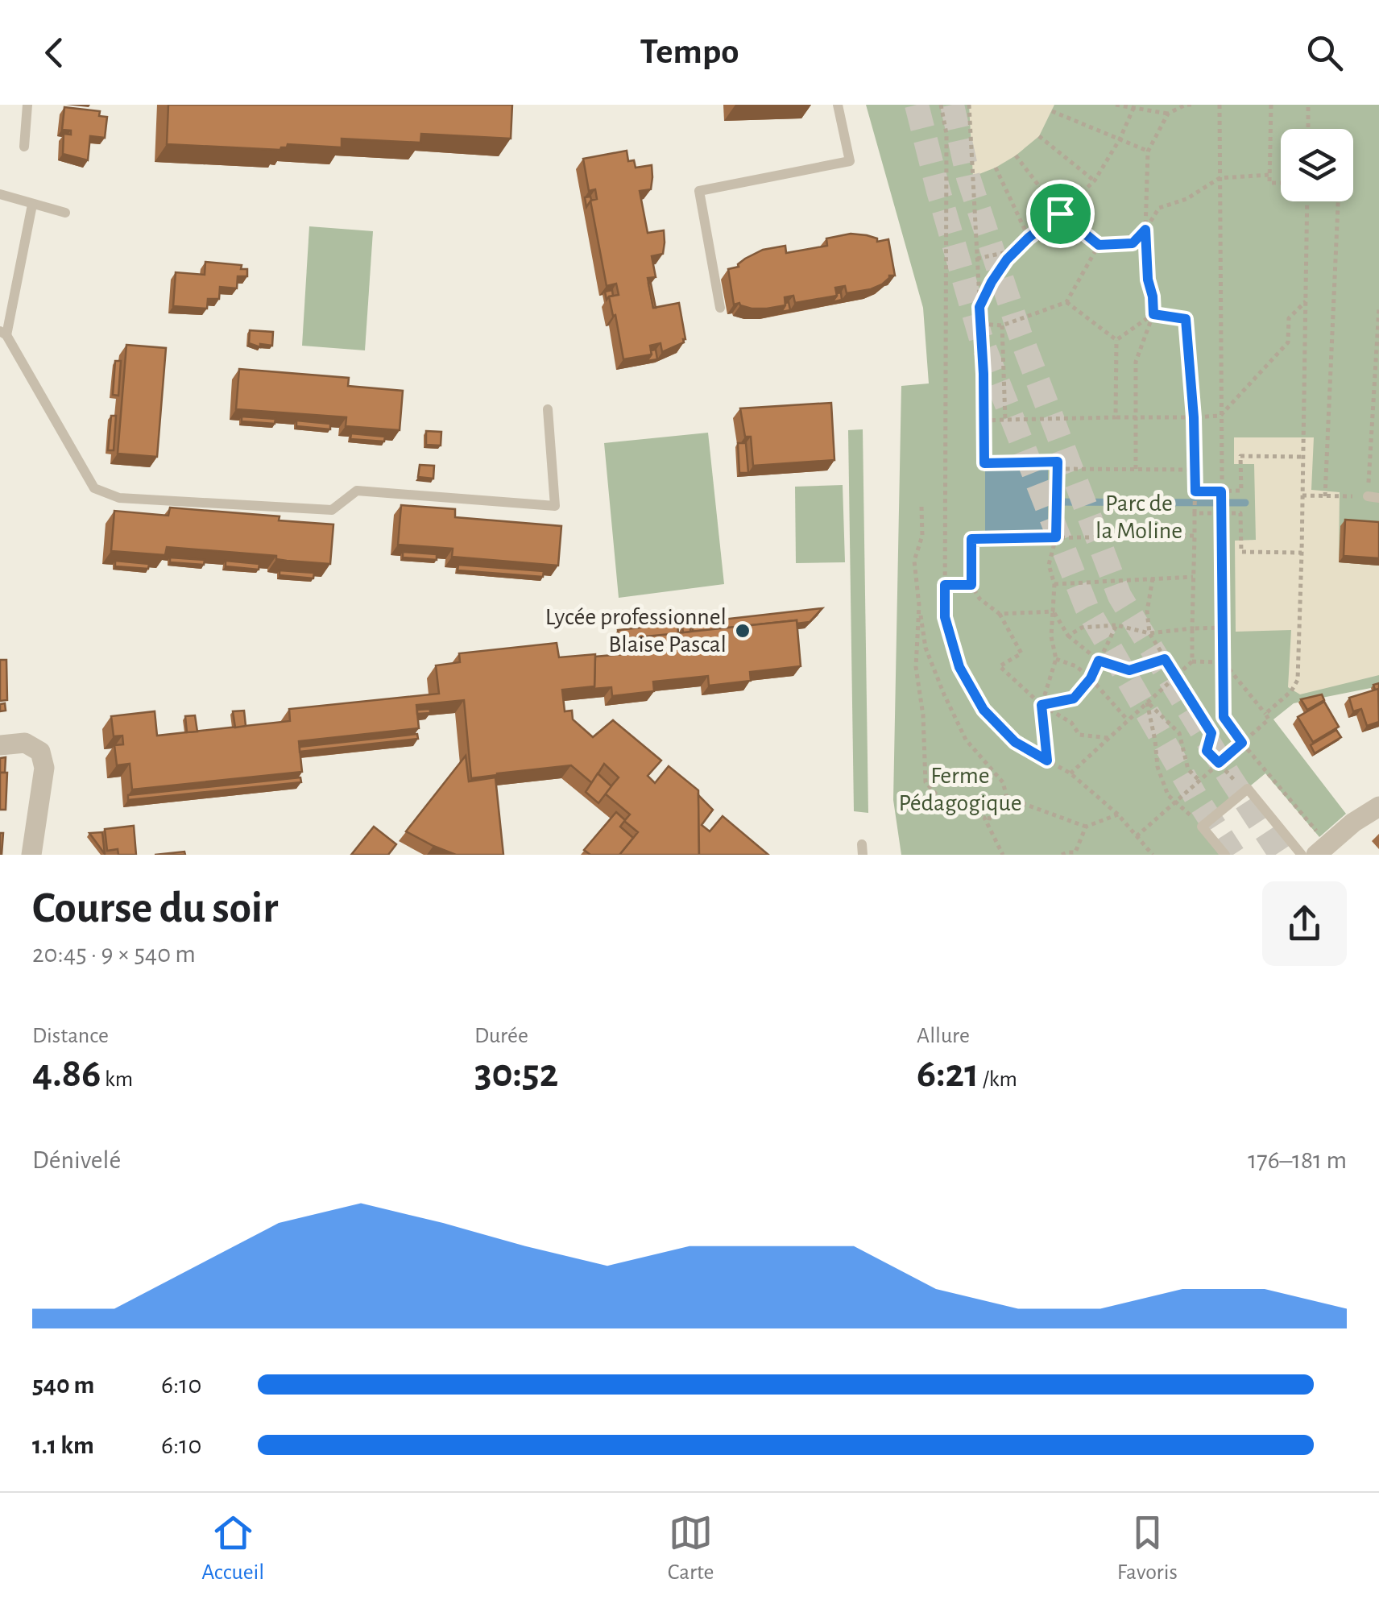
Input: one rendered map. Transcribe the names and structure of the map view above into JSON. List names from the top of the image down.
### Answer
{
  "parks": ["Parc de la Moline", "Ferme Pédagogique"],
  "places": ["Lycée professionnel Blaise Pascal"],
  "page": {
    "header": "Tempo",
    "heading": ["Course du soir", "20:45 · 9 × 540 m"],
    "stats": [
      ["Distance", "4.86 km"],
      ["Durée", "30:52"],
      ["Allure", "6:21 /km"]
    ],
    "chart": ["Dénivelé", "176–181 m"],
    "list": [
      {
        "name": "540 m",
        "note": "6:10"
      },
      {
        "name": "1.1 km",
        "note": "6:10"
      }
    ],
    "tabs": ["Accueil", "Carte", "Favoris"]
  }
}
